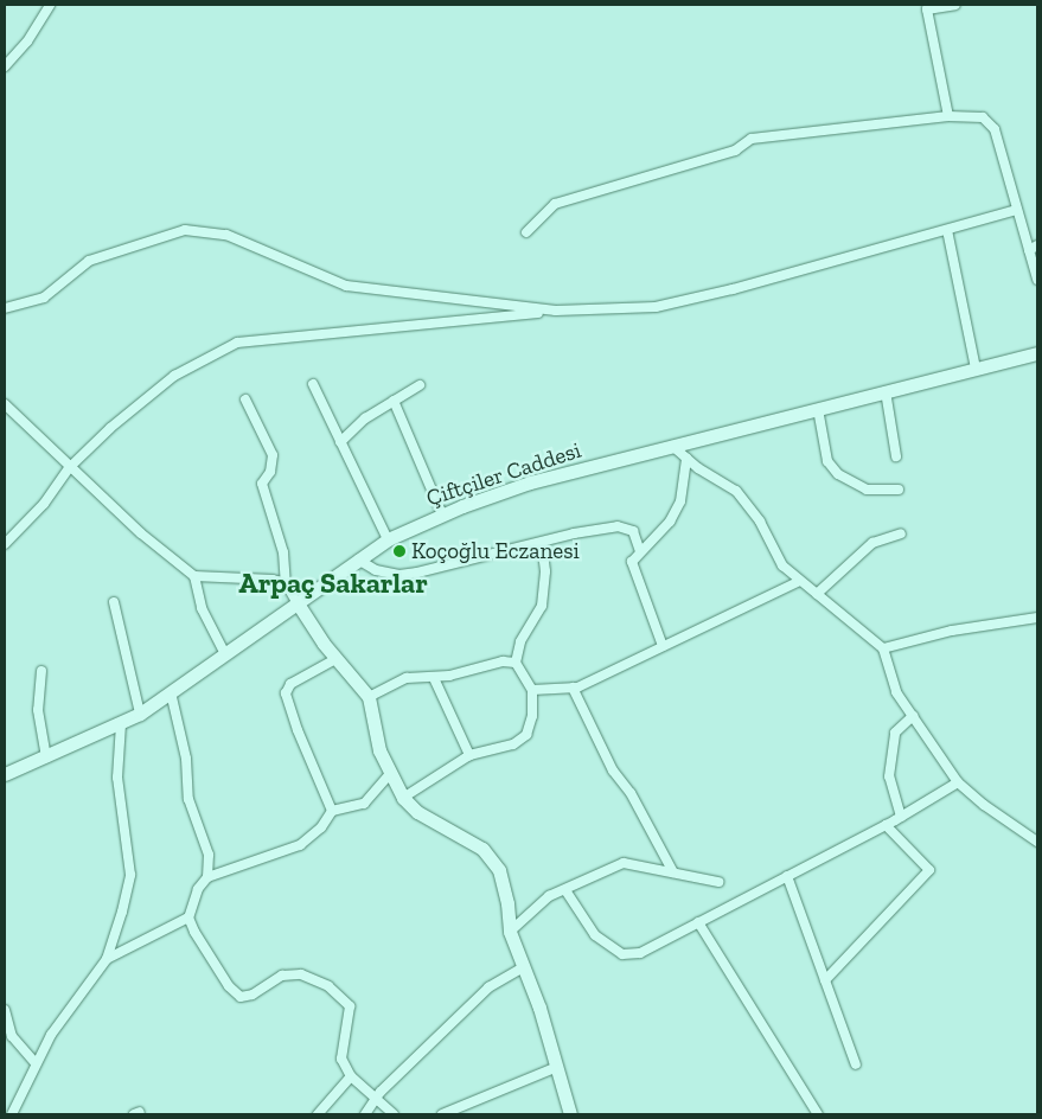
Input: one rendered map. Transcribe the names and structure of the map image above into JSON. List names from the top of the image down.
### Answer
{
  "streets": {
    "street": ["Çiftçiler Caddesi"]
  },
  "districts": ["Arpaç Sakarlar"],
  "places": ["Koçoğlu Eczanesi"]
}
